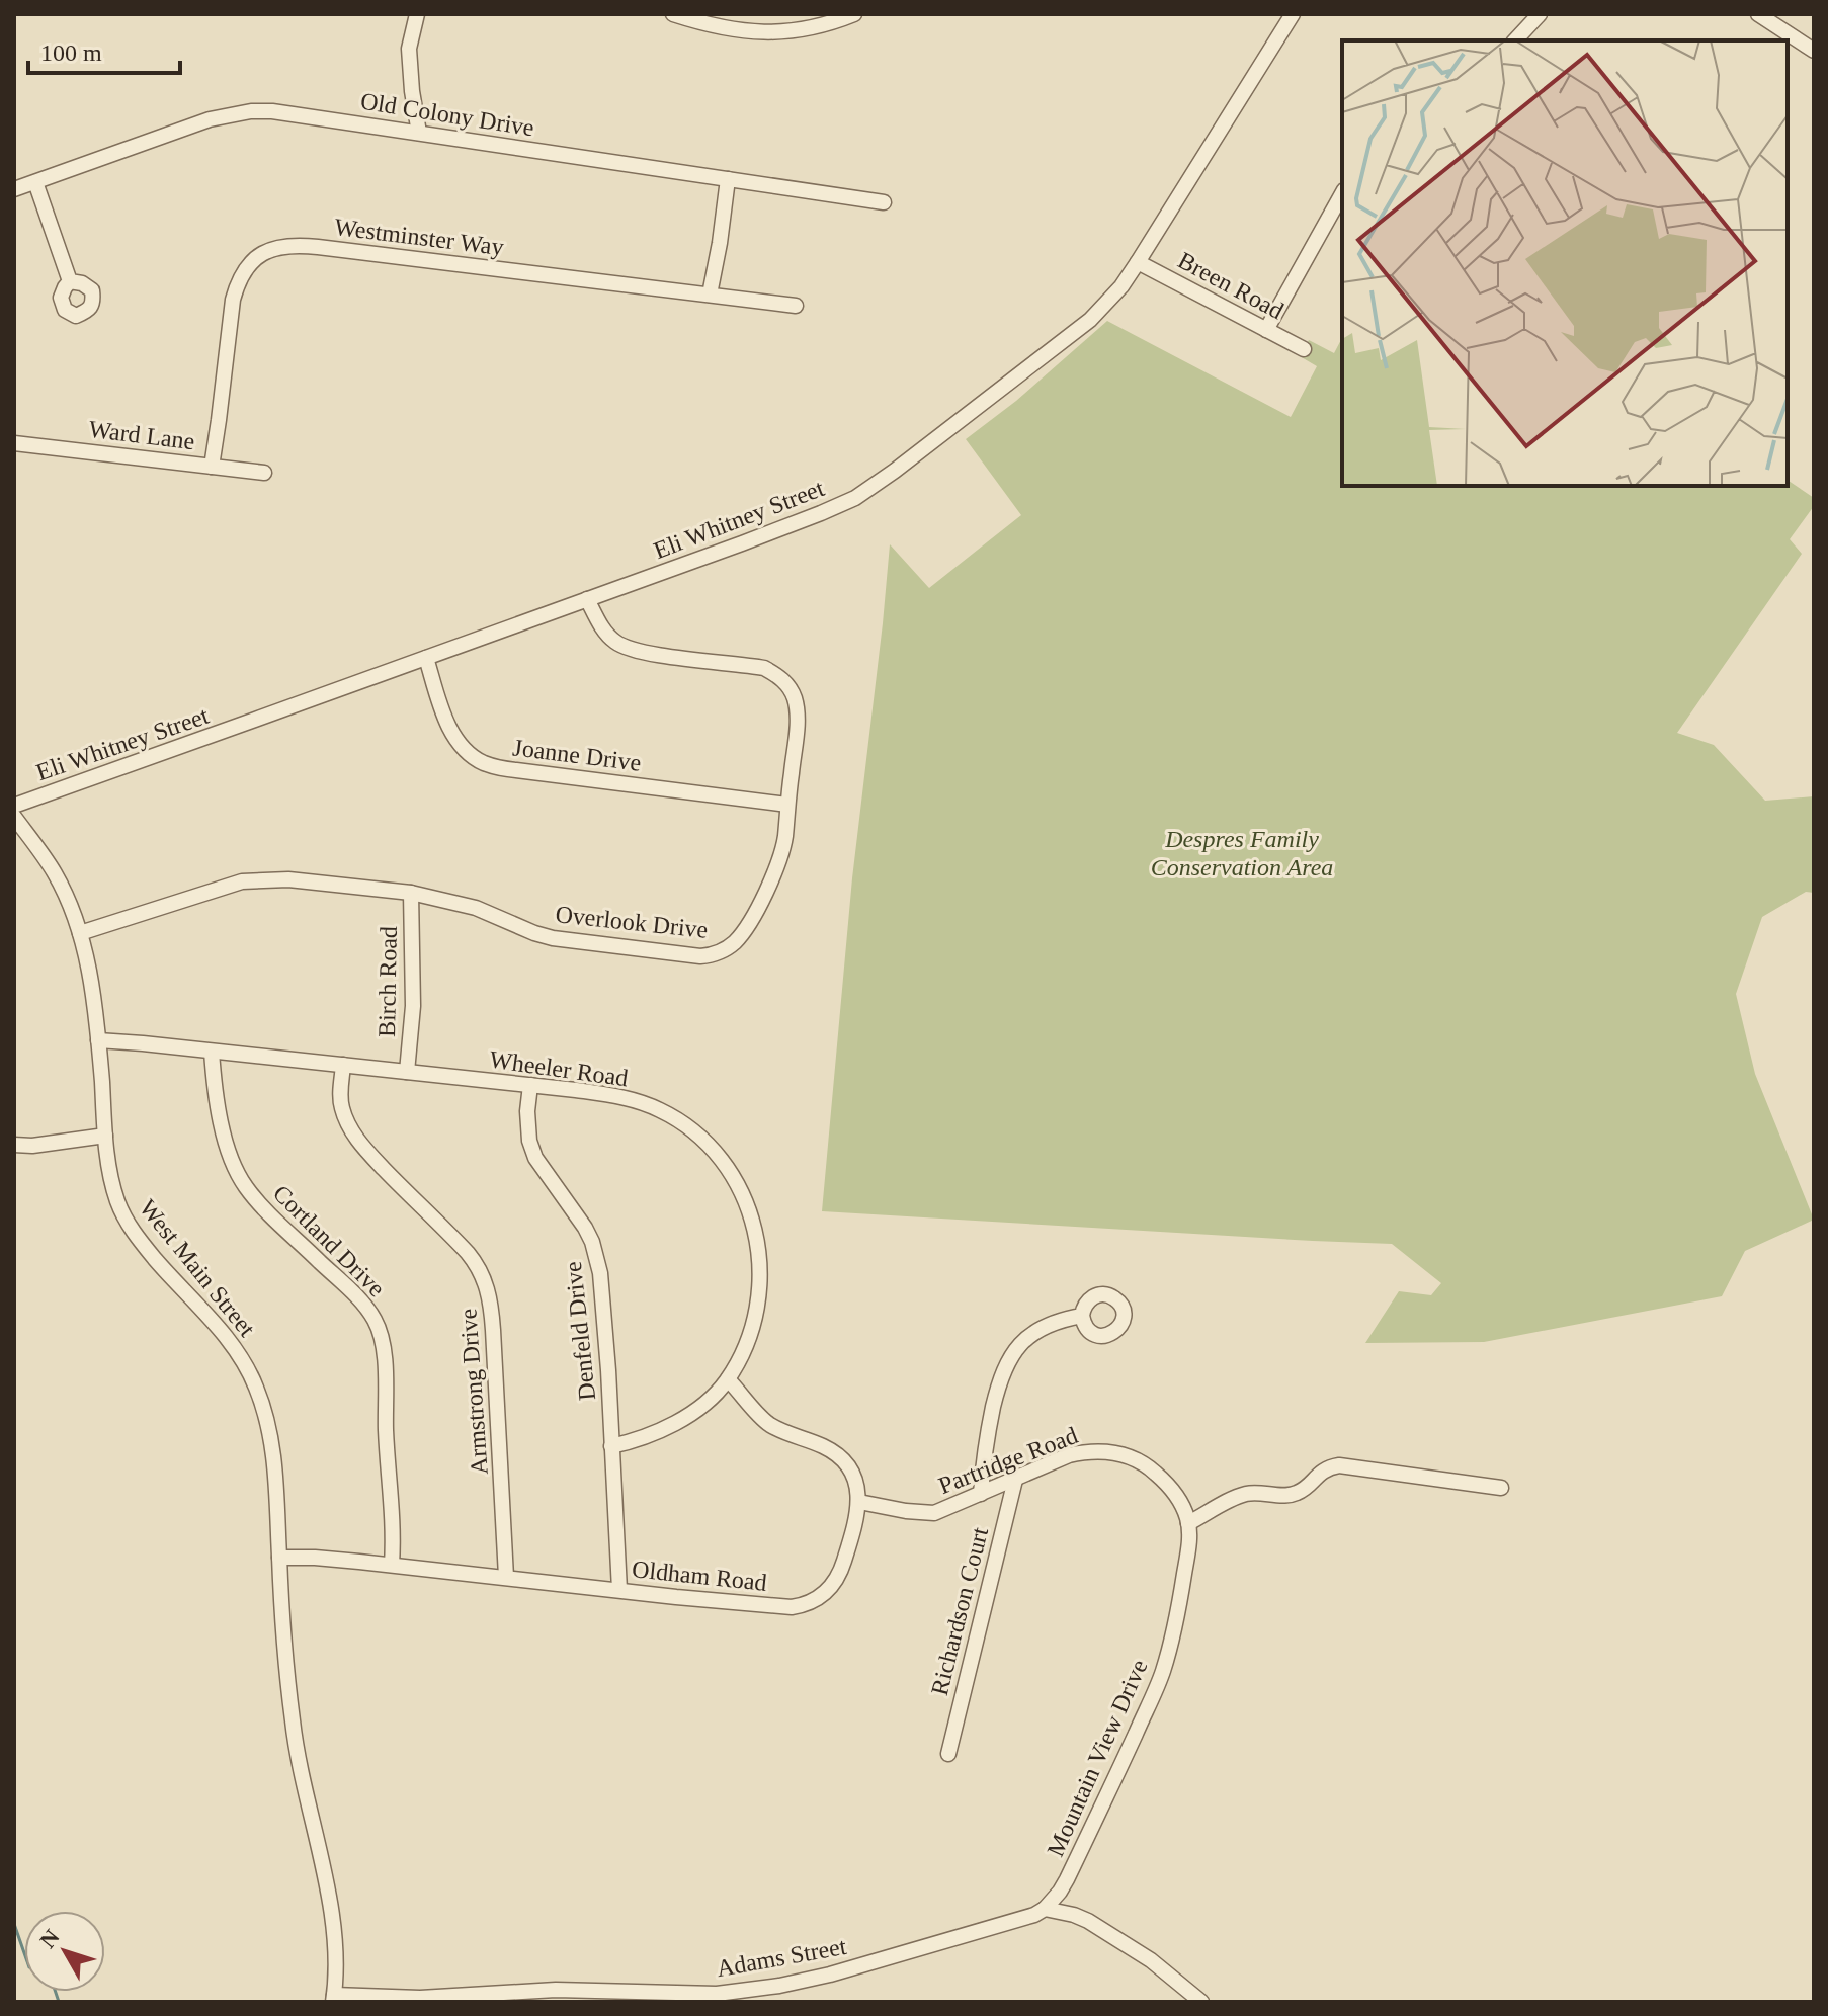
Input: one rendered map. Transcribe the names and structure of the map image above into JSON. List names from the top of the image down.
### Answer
{
  "streets": {
    "street": [
      "Old Colony Drive",
      "Westminster Way",
      "Breen Road",
      "Ward Lane",
      "Eli Whitney Street",
      "Joanne Drive",
      "Overlook Drive",
      "Birch Road",
      "Wheeler Road",
      "Cortland Drive",
      "West Main Street",
      "Denfeld Drive",
      "Armstrong Drive",
      "Partridge Road",
      "Oldham Road",
      "Richardson Court",
      "Mountain View Drive",
      "Adams Street"
    ]
  },
  "crossings": [
    ["Westminster Way", "Ward Lane"],
    ["Breen Road", "Eli Whitney Street"],
    ["Eli Whitney Street", "Joanne Drive"],
    ["Eli Whitney Street", "Overlook Drive"],
    ["Joanne Drive", "Overlook Drive"],
    ["Overlook Drive", "Birch Road"],
    ["Overlook Drive", "West Main Street"],
    ["Birch Road", "Wheeler Road"],
    ["Wheeler Road", "Cortland Drive"],
    ["Wheeler Road", "West Main Street"],
    ["Wheeler Road", "Denfeld Drive"],
    ["Wheeler Road", "Armstrong Drive"],
    ["Cortland Drive", "Oldham Road"],
    ["West Main Street", "Oldham Road"],
    ["West Main Street", "Adams Street"],
    ["Denfeld Drive", "Oldham Road"],
    ["Armstrong Drive", "Oldham Road"],
    ["Partridge Road", "Oldham Road"],
    ["Partridge Road", "Richardson Court"],
    ["Partridge Road", "Mountain View Drive"],
    ["Mountain View Drive", "Adams Street"]
  ],
  "parks": ["Despres Family Conservation Area"],
  "scale_bar": "100 m",
  "north": "top left"
}
